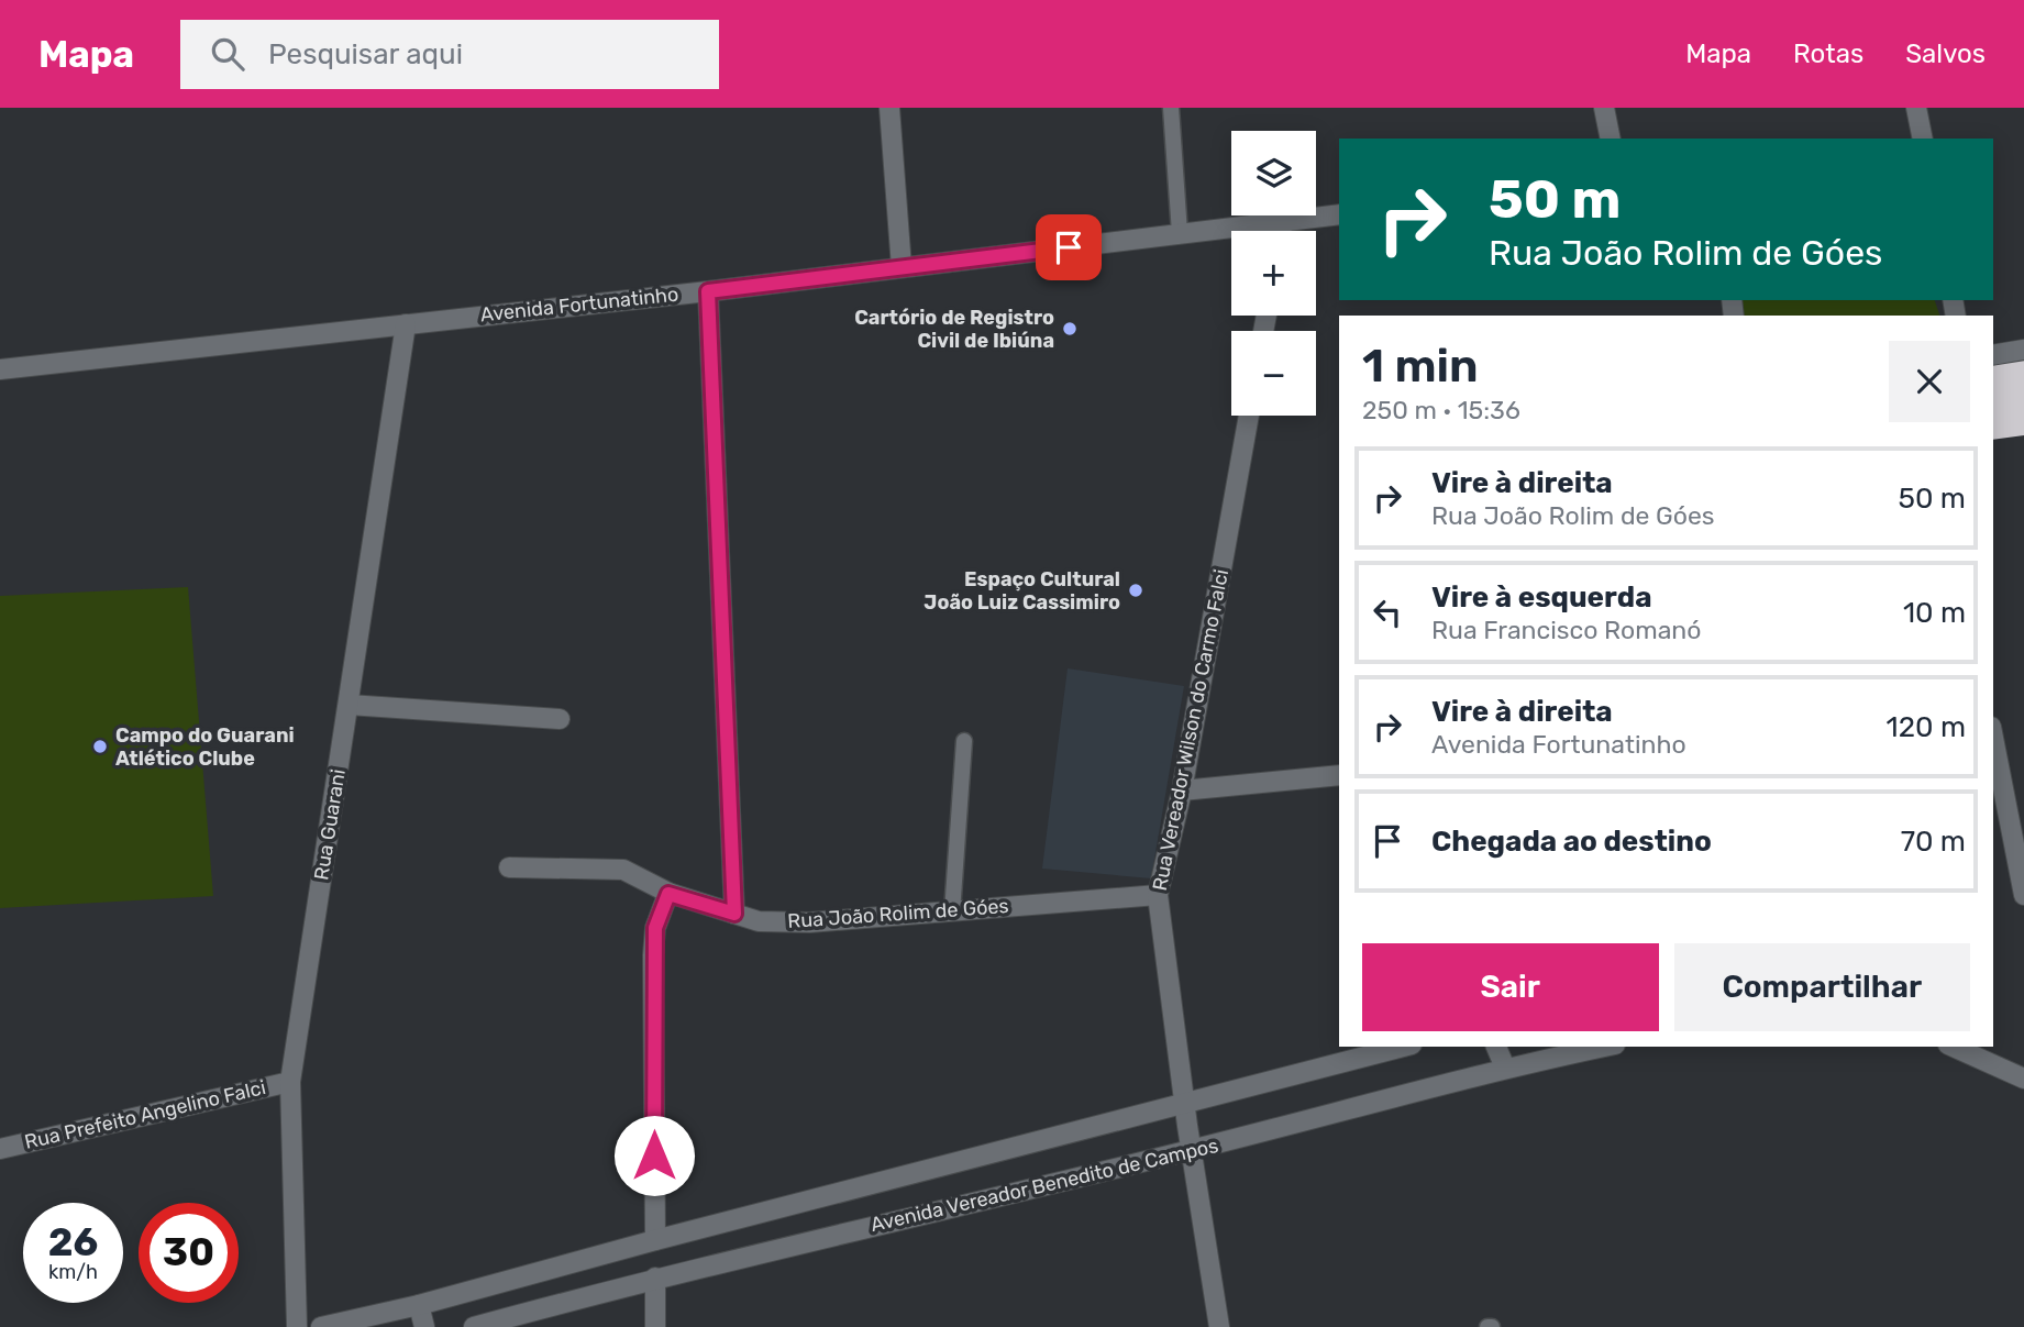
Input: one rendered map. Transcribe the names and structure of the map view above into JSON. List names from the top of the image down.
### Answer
{
  "streets": {
    "street": [
      "Avenida Fortunatinho",
      "Rua Vereador Wilson do Carmo Falci",
      "Rua Guarani",
      "Rua João Rolim de Góes",
      "Rua Prefeito Angelino Falci",
      "Avenida Vereador Benedito de Campos"
    ]
  },
  "crossings": [
    ["Avenida Fortunatinho", "Rua Guarani"],
    ["Rua Vereador Wilson do Carmo Falci", "Rua João Rolim de Góes"],
    ["Rua Vereador Wilson do Carmo Falci", "Avenida Vereador Benedito de Campos"],
    ["Rua Guarani", "Rua Prefeito Angelino Falci"]
  ],
  "places": ["Cartório de Registro Civil de Ibiúna", "Espaço Cultural João Luiz Cassimiro", "Campo do Guarani Atlético Clube"],
  "page": {
    "header": "Mapa",
    "search": "Pesquisar aqui",
    "nav": ["Mapa", "Rotas", "Salvos"],
    "map_buttons": ["+", "−"],
    "turn": ["50 m", "Rua João Rolim de Góes"],
    "heading": ["1 min", "250 m · 15:36"],
    "list": [
      {
        "name": "Vire à direita",
        "note": "Rua João Rolim de Góes",
        "value": "50 m"
      },
      {
        "name": "Vire à esquerda",
        "note": "Rua Francisco Romanó",
        "value": "10 m"
      },
      {
        "name": "Vire à direita",
        "note": "Avenida Fortunatinho",
        "value": "120 m"
      },
      {
        "name": "Chegada ao destino",
        "value": "70 m"
      }
    ],
    "buttons": ["Sair", "Compartilhar"],
    "speed": "26 km/h",
    "limit": "30"
  }
}
